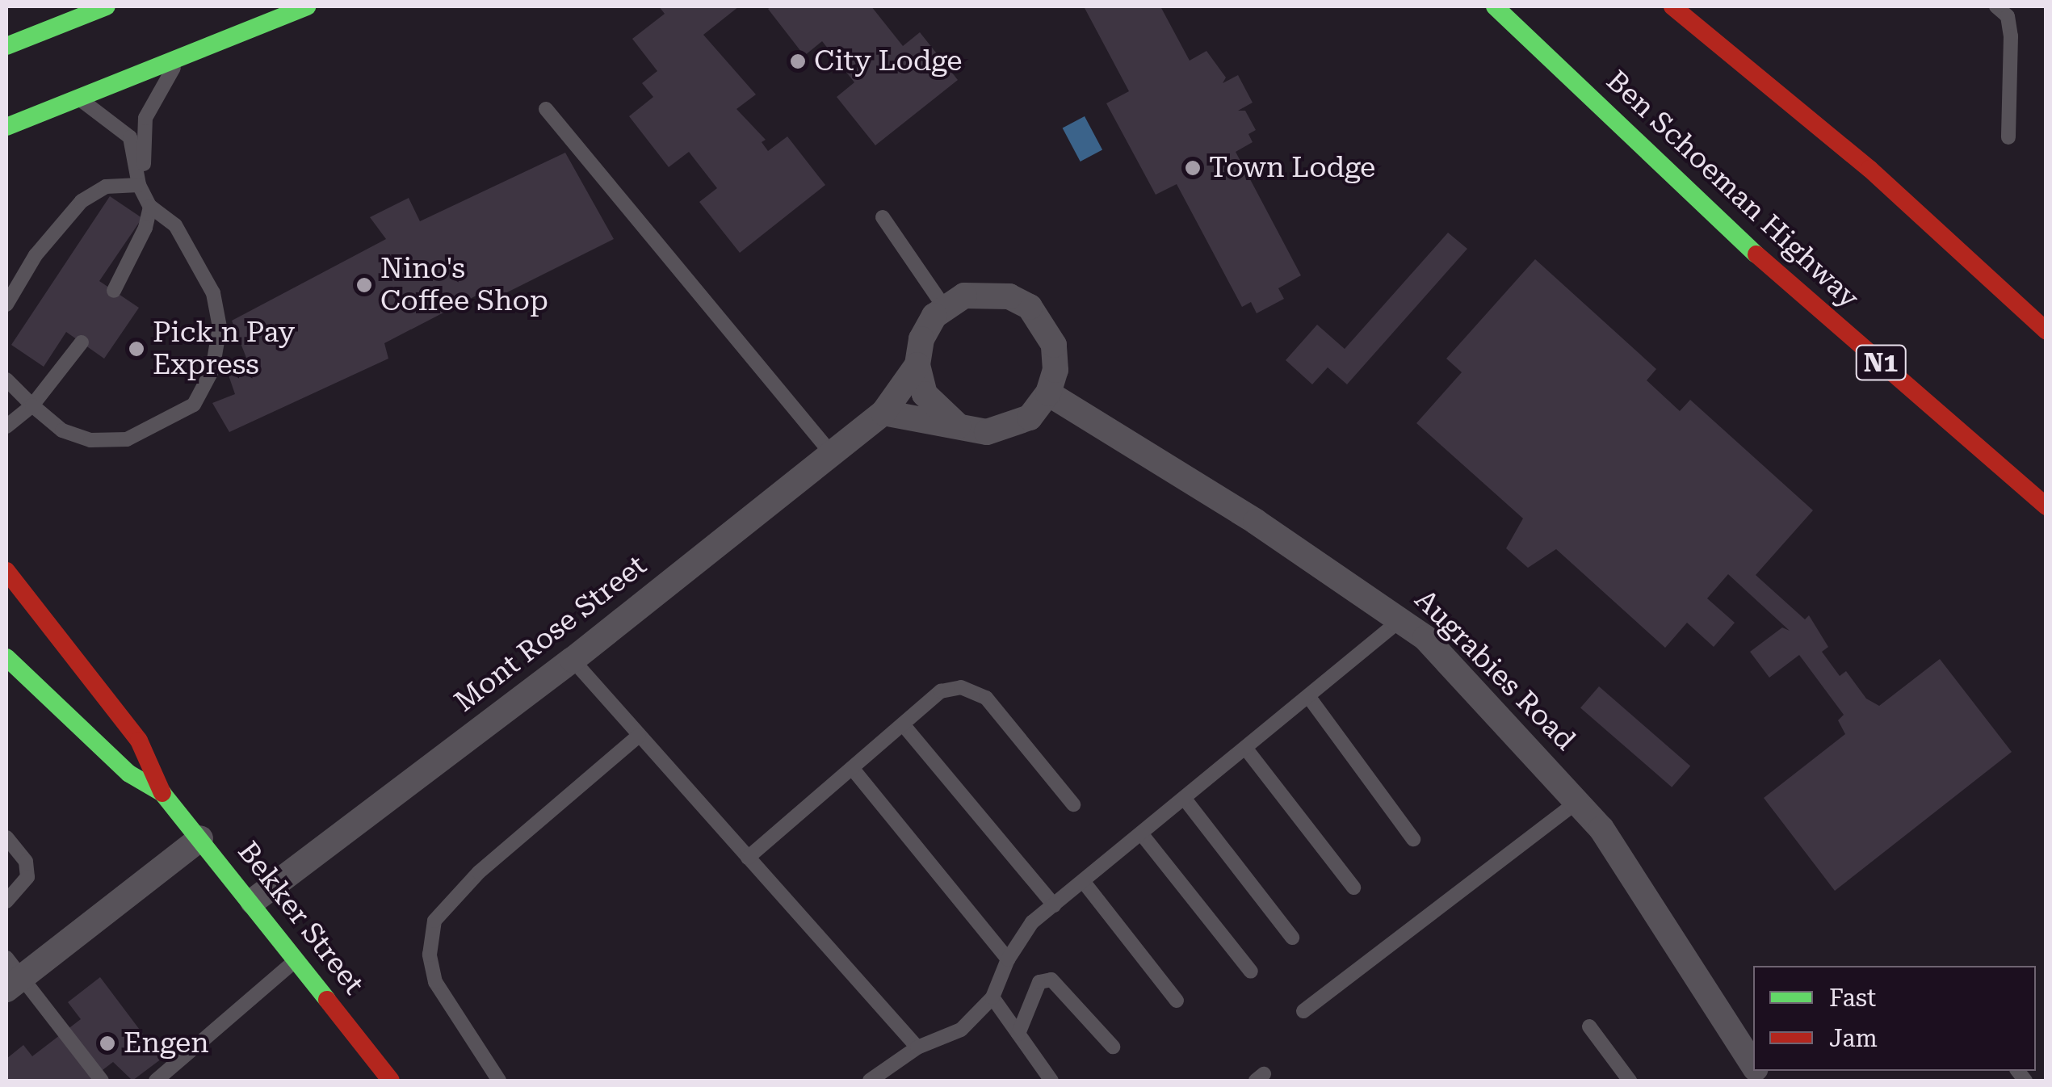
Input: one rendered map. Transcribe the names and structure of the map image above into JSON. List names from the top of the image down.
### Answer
{
  "streets": {
    "main road": ["Ben Schoeman Highway", "N1", "Bekker Street"],
    "street": ["Mont Rose Street", "Augrabies Road"]
  },
  "crossings": [
    ["Mont Rose Street", "Augrabies Road"],
    ["Mont Rose Street", "Bekker Street"]
  ],
  "places": [
    "City Lodge",
    "Town Lodge",
    "Nino's Coffee Shop",
    "Pick n Pay Express",
    "Engen"
  ],
  "legend": ["Fast", "Jam"]
}
